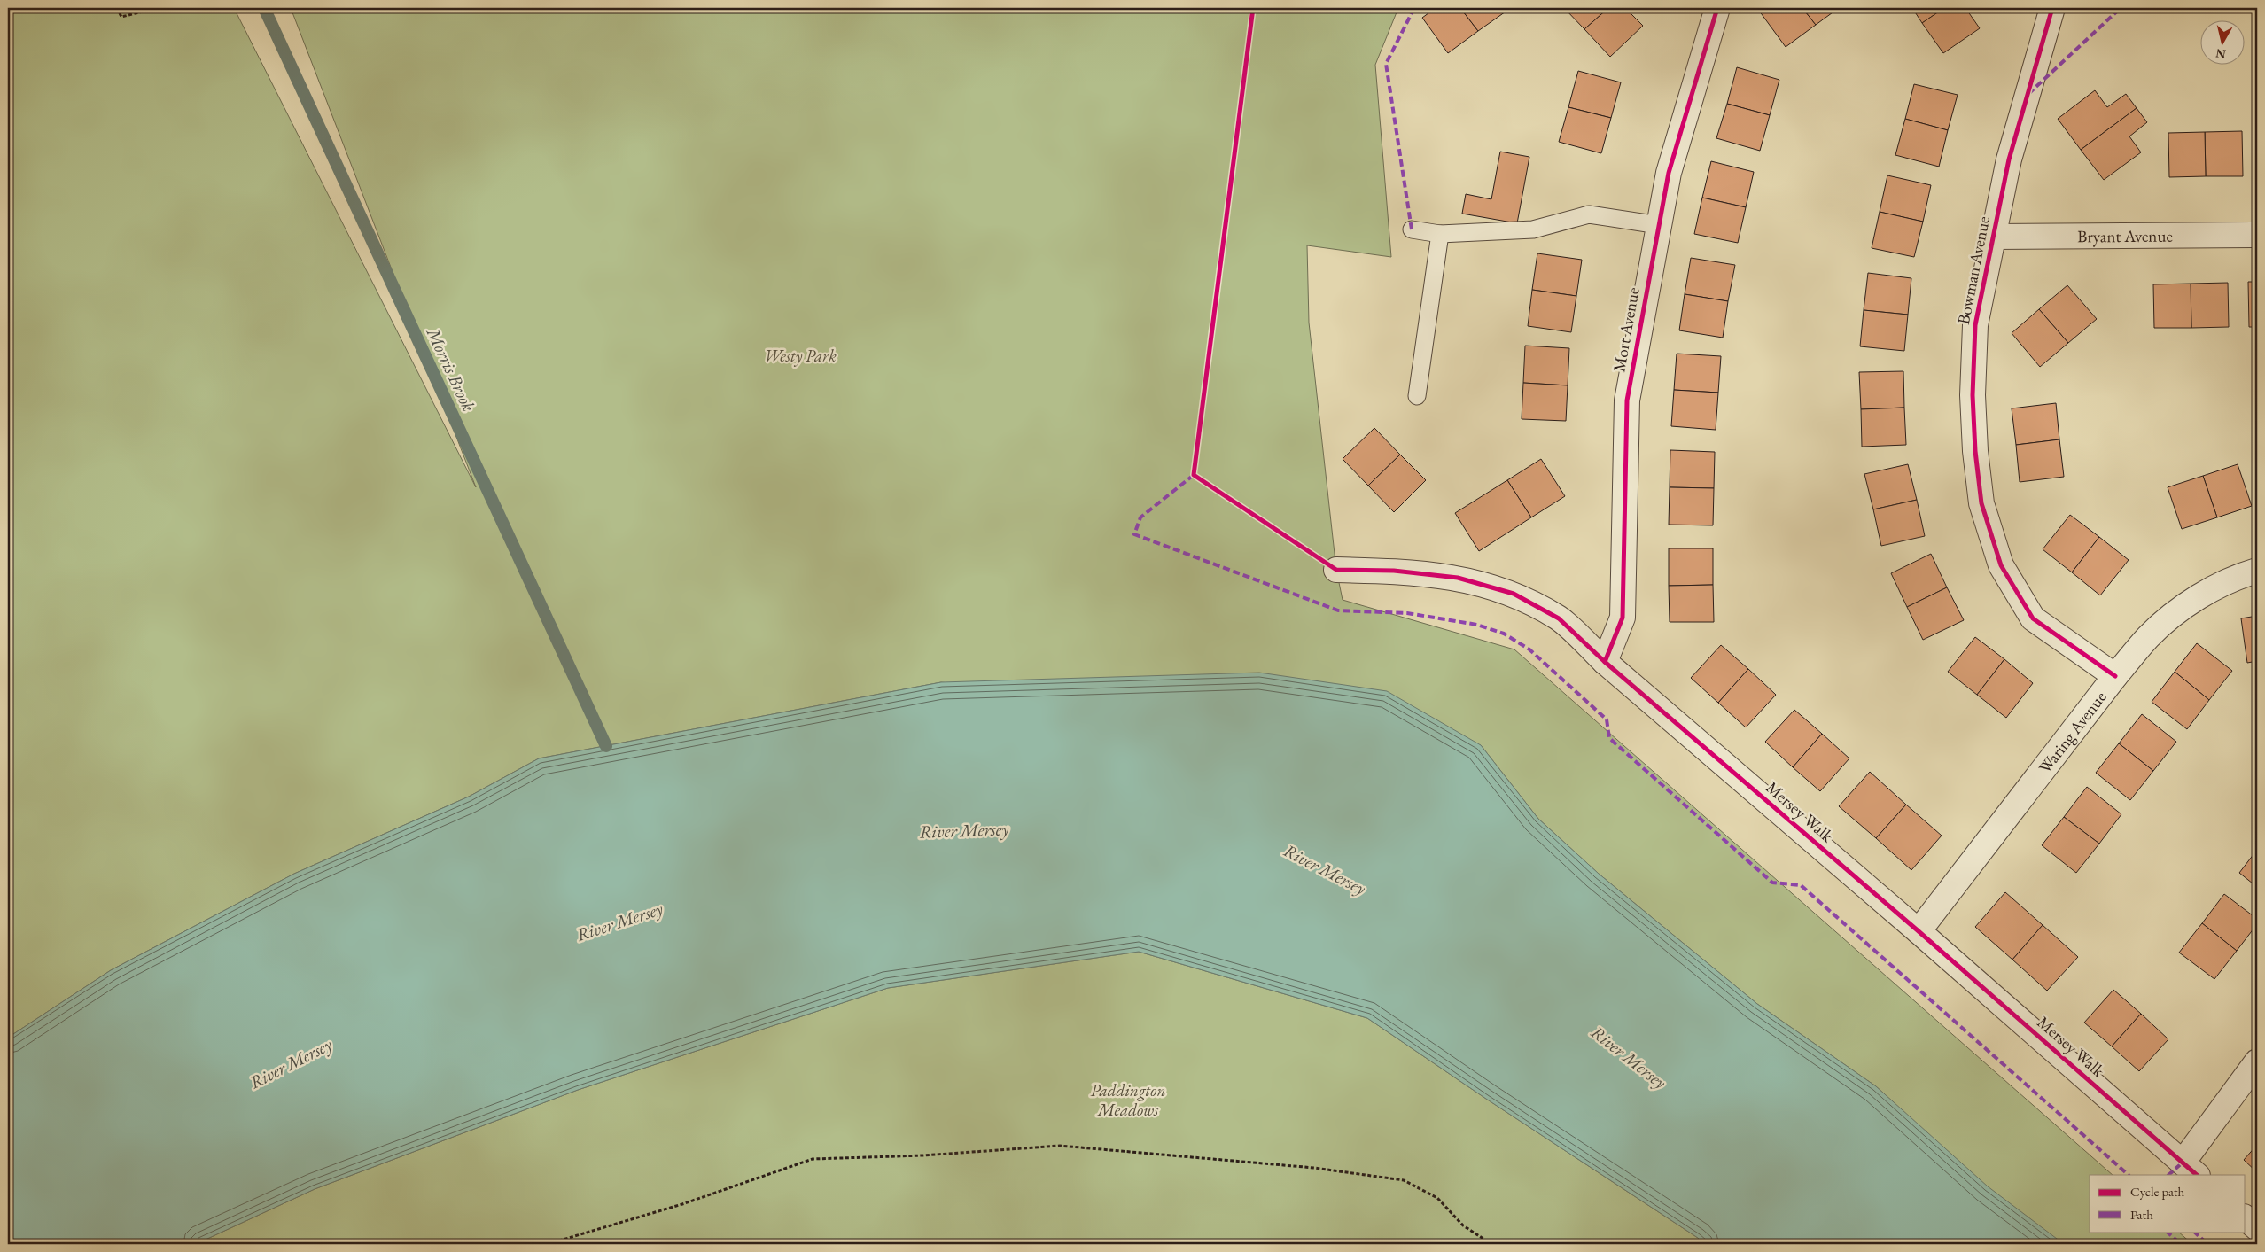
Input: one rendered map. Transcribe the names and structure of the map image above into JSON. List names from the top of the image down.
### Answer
{
  "streets": {
    "street": [
      "Bryant Avenue",
      "Bowman Avenue",
      "Mort Avenue",
      "Waring Avenue",
      "Mersey Walk"
    ]
  },
  "crossings": [
    ["Bryant Avenue", "Bowman Avenue"],
    ["Bowman Avenue", "Waring Avenue"],
    ["Mort Avenue", "Mersey Walk"],
    ["Waring Avenue", "Mersey Walk"]
  ],
  "water": ["Morris Brook", "River Mersey"],
  "parks": ["Westy Park", "Paddington Meadows"],
  "legend": ["Cycle path", "Path"],
  "north": "bottom"
}
